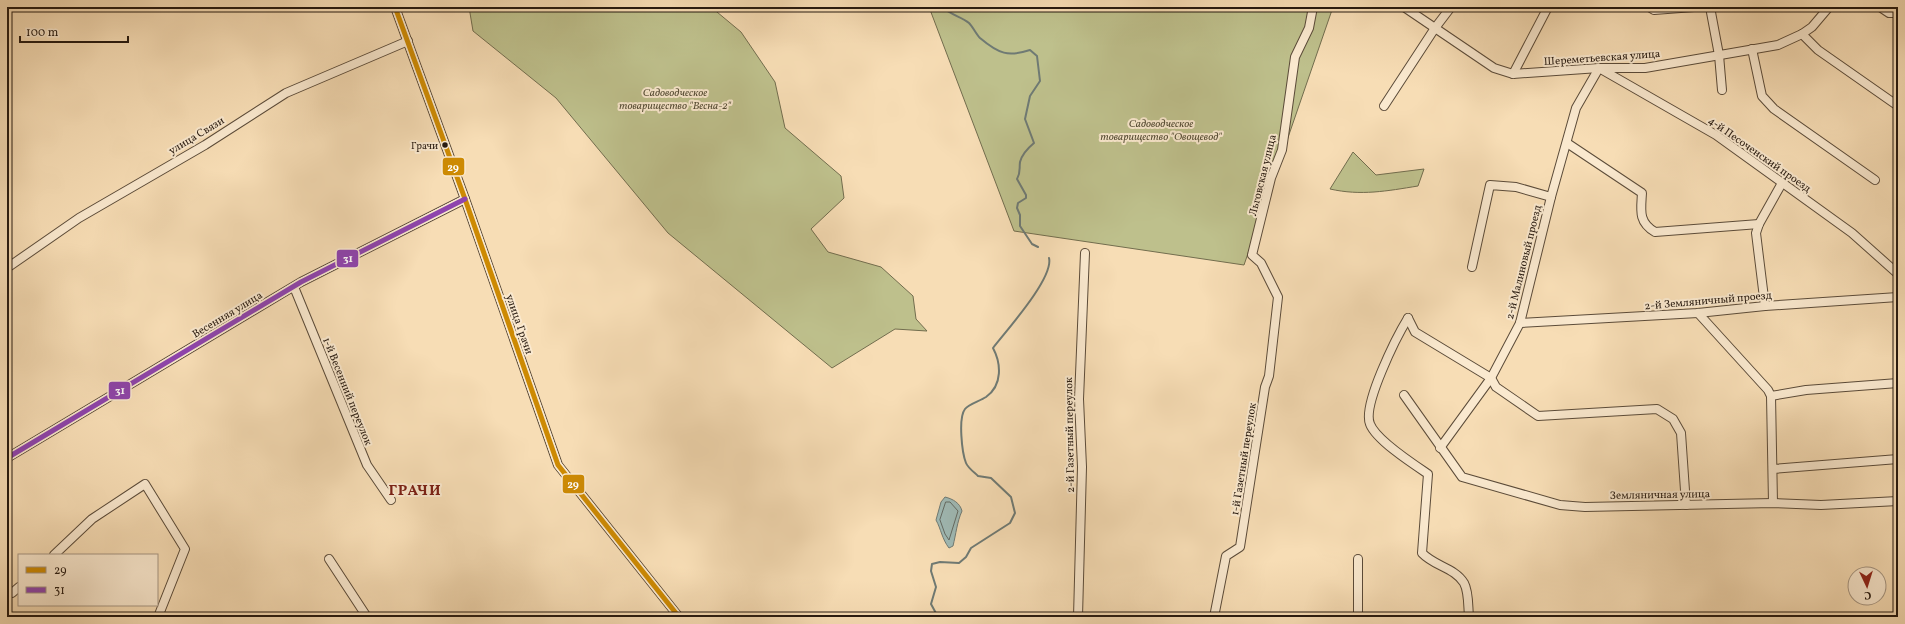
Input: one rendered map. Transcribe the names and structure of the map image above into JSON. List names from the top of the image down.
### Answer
{
  "streets": {
    "street": [
      "Шереметьевская улица",
      "улица Связи",
      "4-й Песоченский проезд",
      "Льговская улица",
      "2-й Малиновый проезд",
      "2-й Земляничный проезд",
      "Весенняя улица",
      "улица Грачи",
      "1-й Весенний переулок",
      "2-й Газетный переулок",
      "1-й Газетный переулок",
      "Земляничная улица"
    ]
  },
  "crossings": [
    ["Шереметьевская улица", "4-й Песоченский проезд"],
    ["Шереметьевская улица", "2-й Малиновый проезд"],
    ["улица Связи", "улица Грачи"],
    ["4-й Песоченский проезд", "2-й Малиновый проезд"],
    ["Льговская улица", "1-й Газетный переулок"],
    ["2-й Малиновый проезд", "2-й Земляничный проезд"],
    ["2-й Малиновый проезд", "Земляничная улица"],
    ["Весенняя улица", "улица Грачи"],
    ["Весенняя улица", "1-й Весенний переулок"]
  ],
  "districts": ["ГРАЧИ"],
  "parks": ["Садоводческое товарищество \"Весна-2\"", "Садоводческое товарищество \"Овощевод\""],
  "places": ["Грачи"],
  "lines": ["transit line 29", "transit line 31"],
  "legend": ["29", "31"],
  "scale_bar": "100 m",
  "north": "bottom"
}
